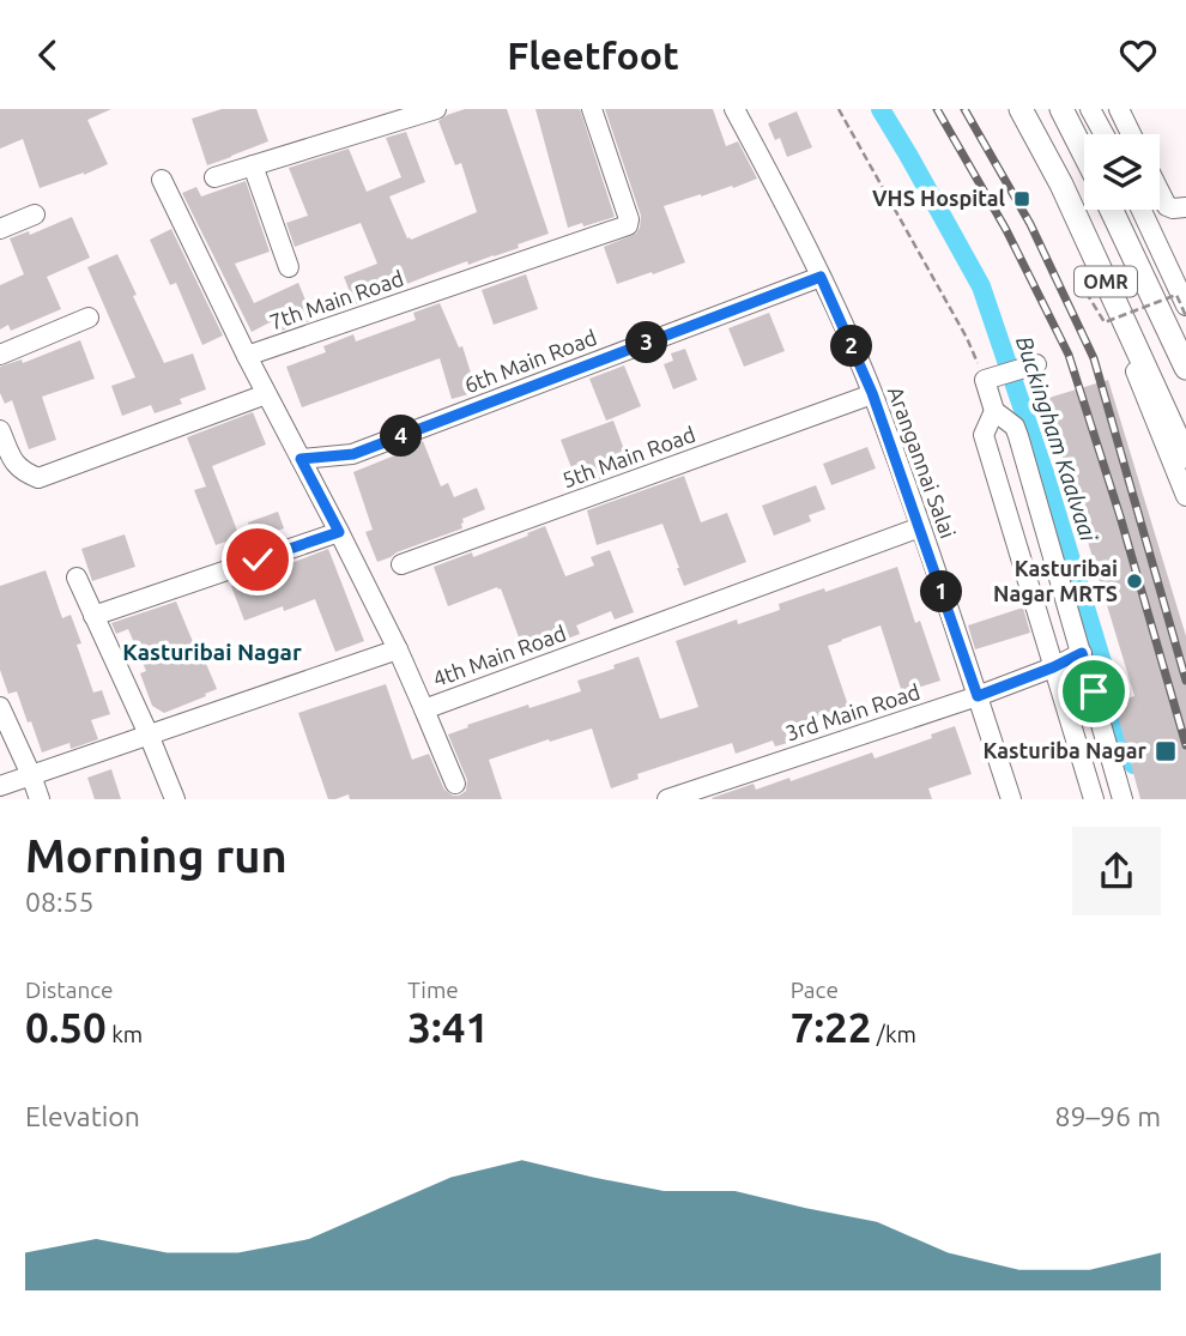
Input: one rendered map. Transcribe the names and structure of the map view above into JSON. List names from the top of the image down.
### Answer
{
  "streets": {
    "main road": ["OMR"],
    "street": [
      "7th Main Road",
      "6th Main Road",
      "5th Main Road",
      "Arangannai Salai",
      "4th Main Road",
      "3rd Main Road"
    ]
  },
  "crossings": [
    ["7th Main Road", "4th Main Road"],
    ["6th Main Road", "Arangannai Salai"],
    ["6th Main Road", "4th Main Road"],
    ["5th Main Road", "Arangannai Salai"],
    ["Arangannai Salai", "4th Main Road"],
    ["Arangannai Salai", "3rd Main Road"]
  ],
  "districts": ["Kasturibai Nagar"],
  "water": ["Buckingham Kaalvaai"],
  "places": {
    "transit": ["VHS Hospital", "Kasturiba Nagar"],
    "other": ["Kasturibai Nagar MRTS"]
  },
  "page": {
    "header": "Fleetfoot",
    "pins": [
      "3",
      "2",
      "4",
      "1"
    ],
    "heading": ["Morning run", "08:55"],
    "stats": [
      ["Distance", "0.50 km"],
      ["Time", "3:41"],
      ["Pace", "7:22 /km"]
    ],
    "chart": ["Elevation", "89–96 m"]
  }
}
